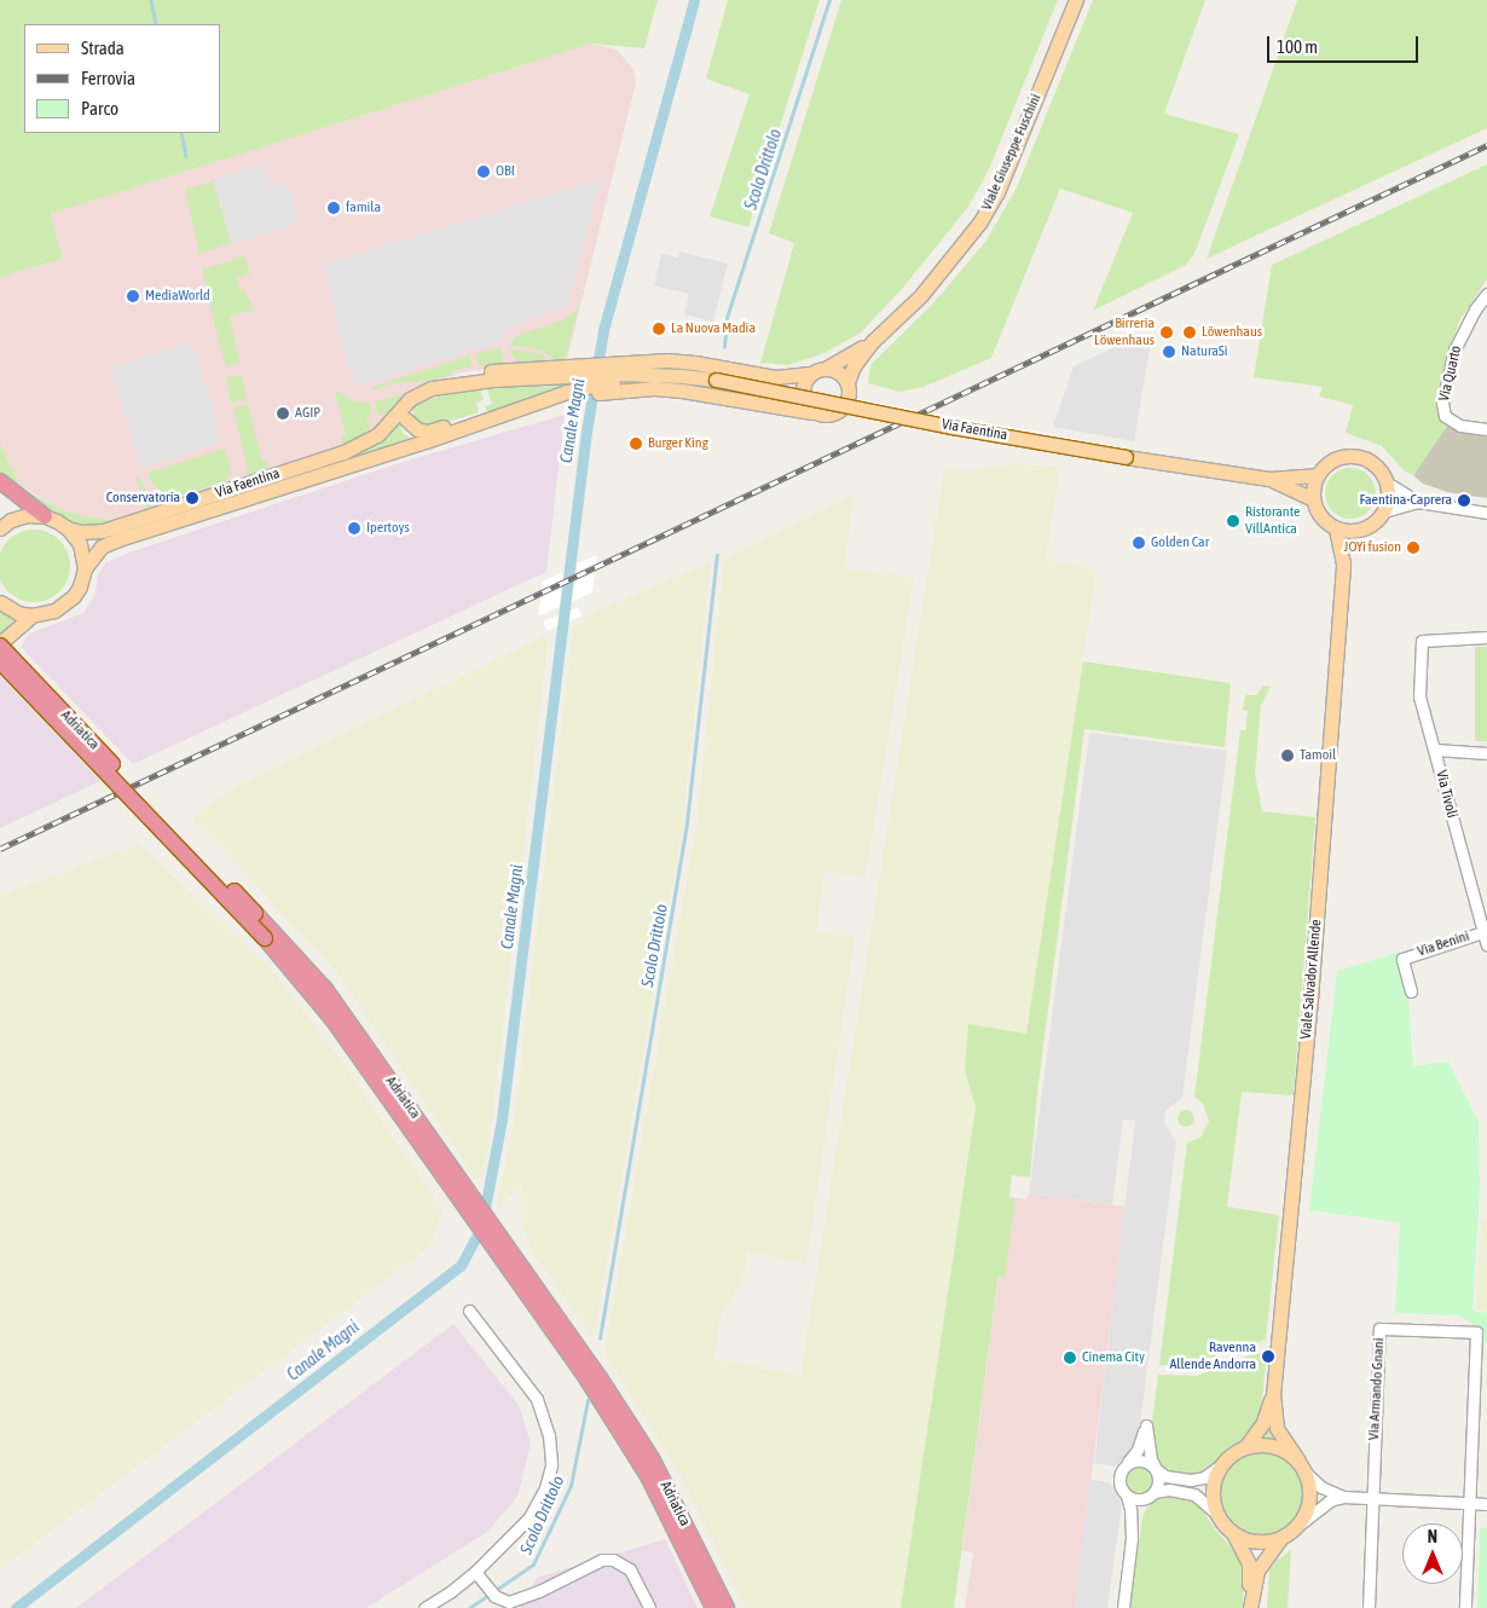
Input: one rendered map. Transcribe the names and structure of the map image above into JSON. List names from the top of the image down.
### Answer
{
  "streets": {
    "highway": ["Adriatica"],
    "main road": ["Viale Giuseppe Fuschini", "Via Faentina", "Viale Salvador Allende"],
    "street": [
      "Via Quarto",
      "Via Tivoli",
      "Via Benini",
      "Via Armando Gnani"
    ]
  },
  "crossings": [
    ["Via Faentina", "Viale Salvador Allende"],
    ["Via Tivoli", "Via Benini"]
  ],
  "water": ["Scolo Drittolo", "Canale Magni"],
  "places": [
    "OBI",
    "famila",
    "MediaWorld",
    "La Nuova Madia",
    "Birreria Löwenhaus",
    "Löwenhaus",
    "NaturaSì",
    "AGIP",
    "Burger King",
    "Conservatoria",
    "Faentina-Caprera",
    "Ristorante VillAntica",
    "Ipertoys",
    "Golden Car",
    "JOYi fusion",
    "Tamoil",
    "Ravenna Allende Andorra",
    "Cinema City"
  ],
  "legend": ["Strada", "Ferrovia", "Parco"],
  "scale_bar": "100 m",
  "north": "top"
}
